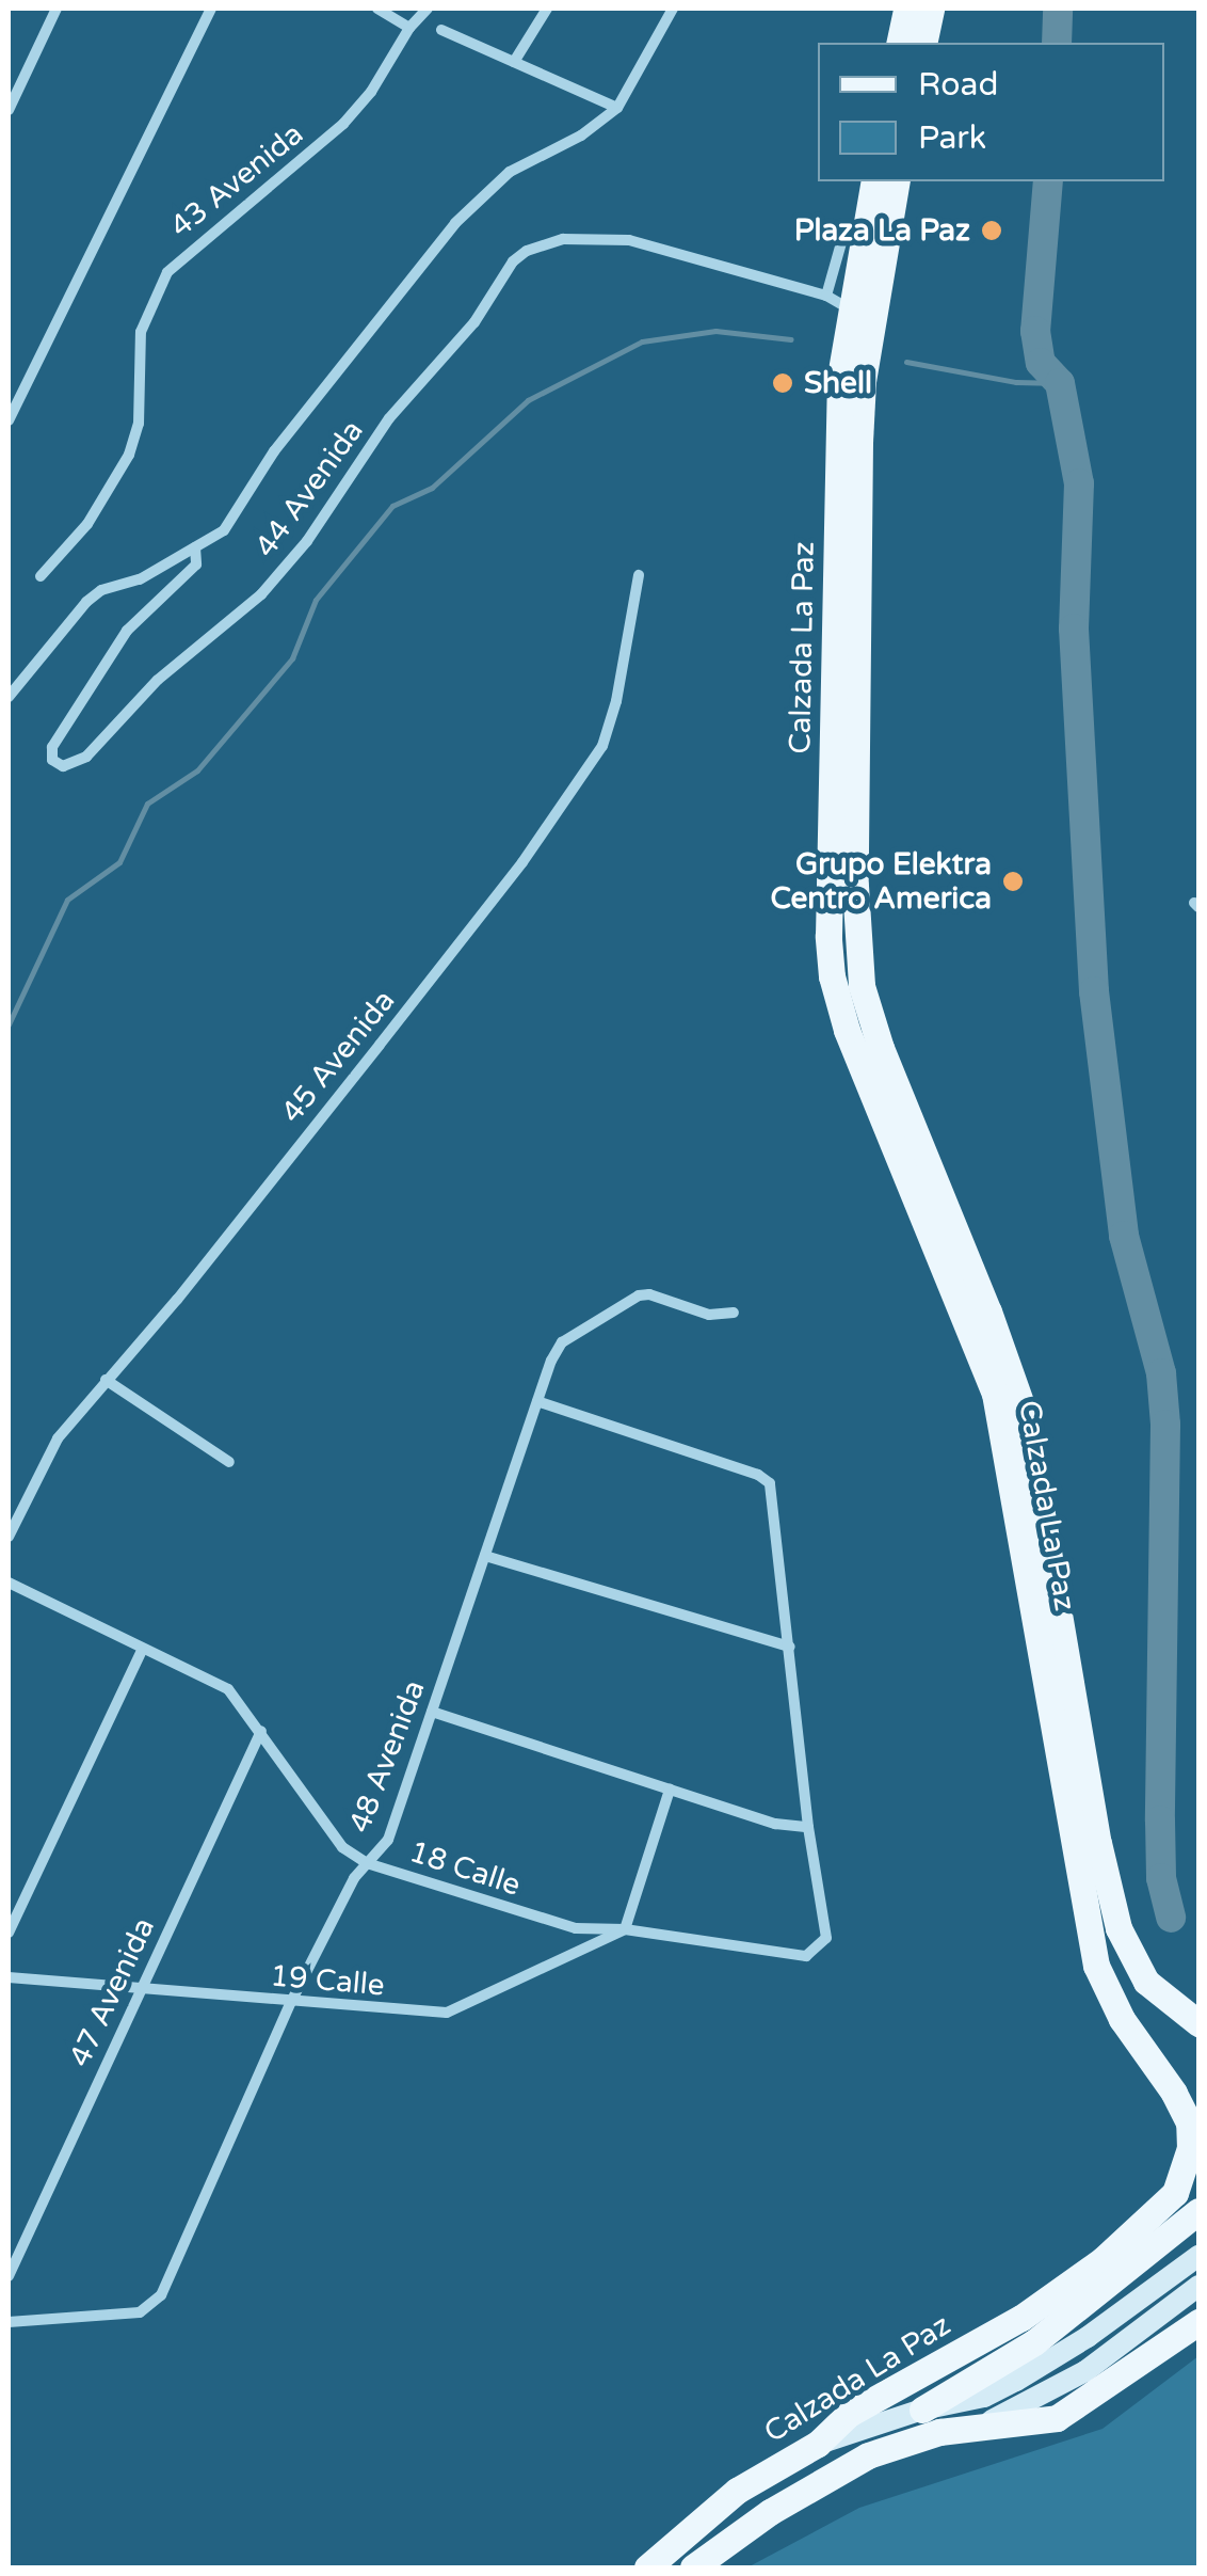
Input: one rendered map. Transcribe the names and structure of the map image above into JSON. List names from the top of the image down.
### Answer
{
  "streets": {
    "main road": ["Calzada La Paz"],
    "street": [
      "43 Avenida",
      "44 Avenida",
      "45 Avenida",
      "48 Avenida",
      "18 Calle",
      "19 Calle",
      "47 Avenida"
    ]
  },
  "crossings": [
    ["44 Avenida", "Calzada La Paz"],
    ["48 Avenida", "18 Calle"],
    ["48 Avenida", "19 Calle"],
    ["18 Calle", "19 Calle"],
    ["18 Calle", "47 Avenida"],
    ["19 Calle", "47 Avenida"]
  ],
  "places": ["Plaza La Paz", "Shell", "Grupo Elektra Centro America"],
  "legend": ["Road", "Park"]
}
